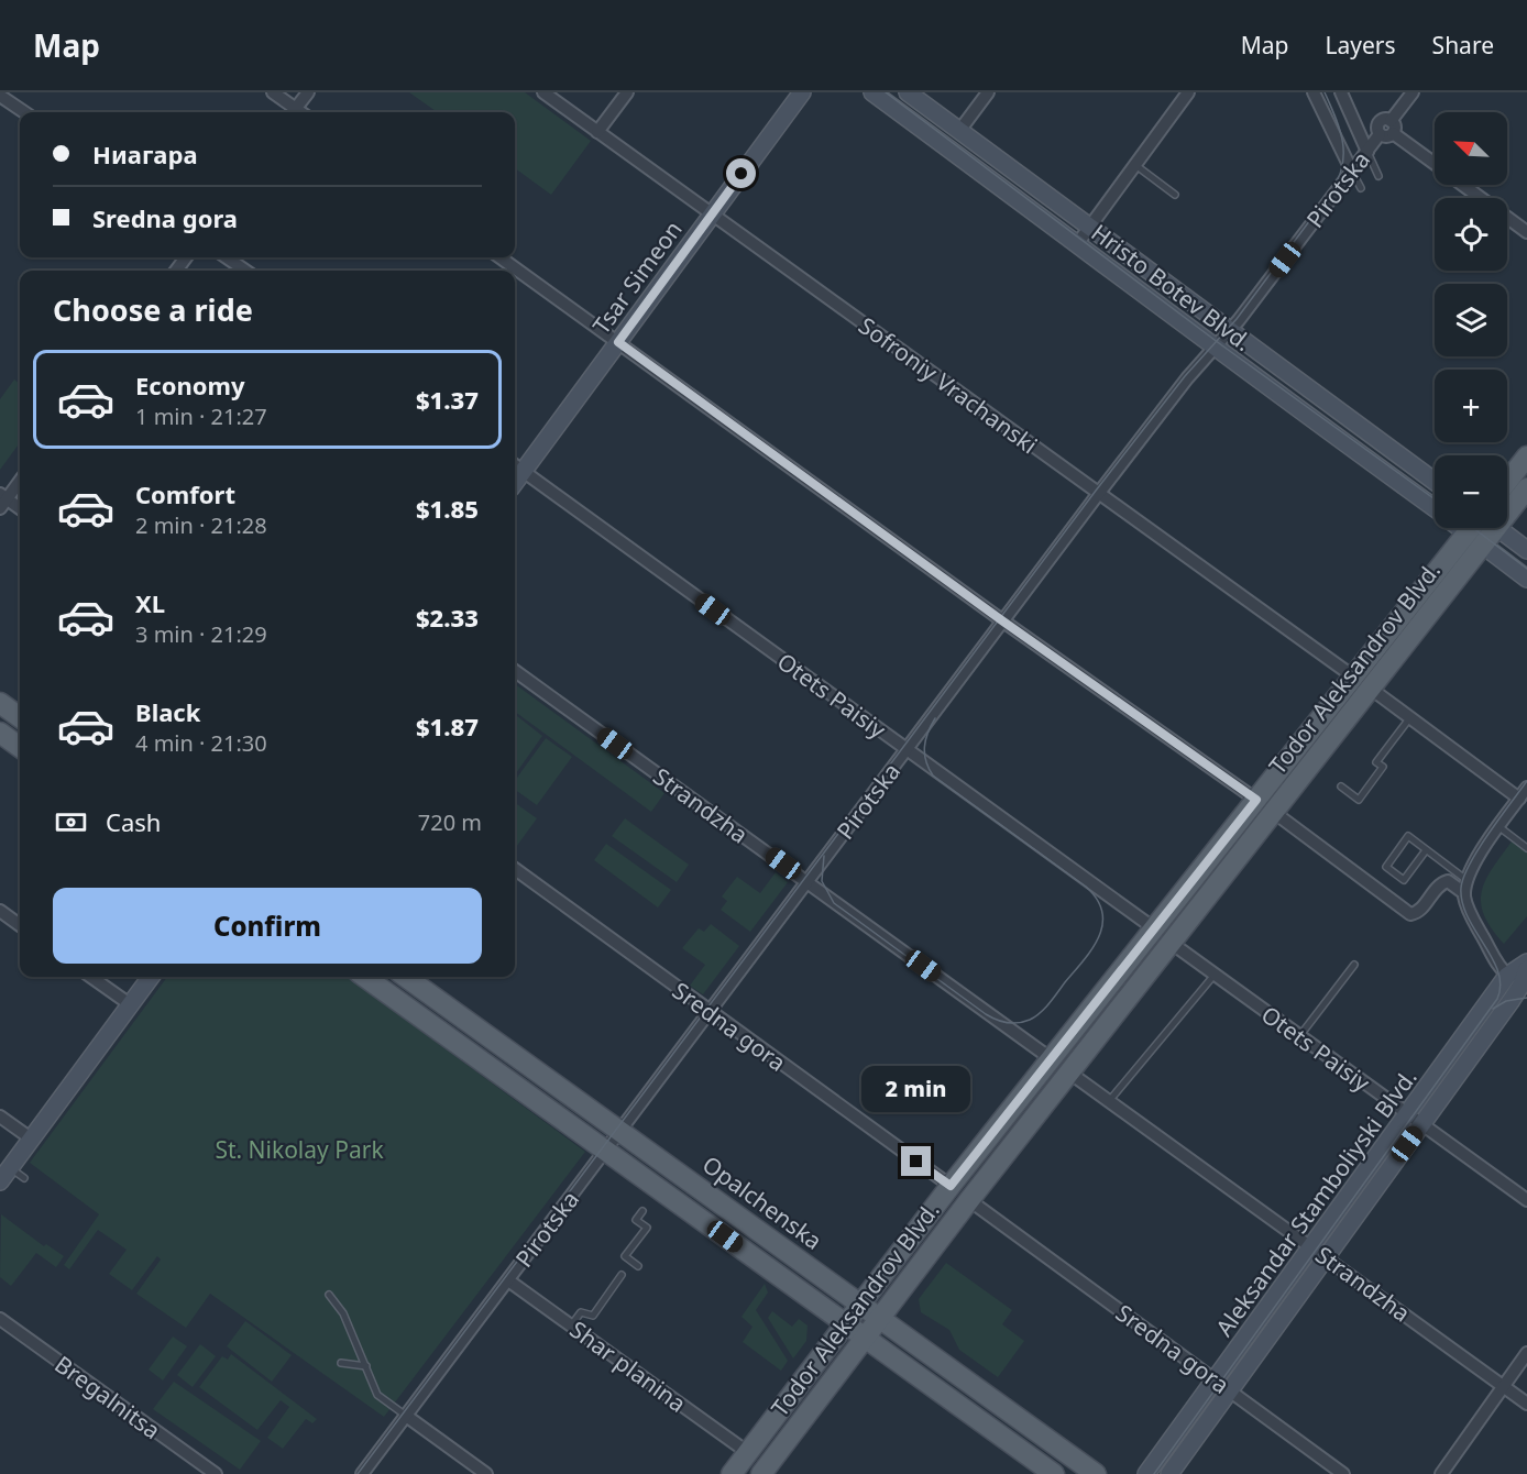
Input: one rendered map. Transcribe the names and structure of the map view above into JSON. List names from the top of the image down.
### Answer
{
  "streets": {
    "main road": [
      "Tsar Simeon",
      "Hristo Botev Blvd.",
      "Todor Aleksandrov Blvd.",
      "Opalchenska",
      "Aleksandar Stamboliyski Blvd."
    ],
    "street": [
      "Pirotska",
      "Sofroniy Vrachanski",
      "Otets Paisiy",
      "Strandzha",
      "Sredna gora",
      "Shar planina",
      "Bregalnitsa"
    ]
  },
  "crossings": [
    ["Pirotska", "Hristo Botev Blvd."],
    ["Pirotska", "Sofroniy Vrachanski"],
    ["Pirotska", "Otets Paisiy"],
    ["Pirotska", "Strandzha"],
    ["Pirotska", "Sredna gora"],
    ["Pirotska", "Opalchenska"],
    ["Pirotska", "Shar planina"],
    ["Tsar Simeon", "Sofroniy Vrachanski"],
    ["Tsar Simeon", "Otets Paisiy"],
    ["Hristo Botev Blvd.", "Todor Aleksandrov Blvd."],
    ["Sofroniy Vrachanski", "Todor Aleksandrov Blvd."],
    ["Todor Aleksandrov Blvd.", "Otets Paisiy"],
    ["Todor Aleksandrov Blvd.", "Strandzha"],
    ["Todor Aleksandrov Blvd.", "Sredna gora"],
    ["Todor Aleksandrov Blvd.", "Opalchenska"],
    ["Todor Aleksandrov Blvd.", "Shar planina"],
    ["Otets Paisiy", "Aleksandar Stamboliyski Blvd."],
    ["Strandzha", "Aleksandar Stamboliyski Blvd."],
    ["Sredna gora", "Aleksandar Stamboliyski Blvd."]
  ],
  "parks": ["St. Nikolay Park"],
  "north": "top left",
  "page": {
    "header": "Map",
    "nav": ["Map", "Layers", "Share"],
    "map_buttons": ["+", "−"],
    "banner": ["Ниагара", "Sredna gora"],
    "heading": "Choose a ride",
    "list": [
      {
        "name": "Economy",
        "note": "1 min · 21:27",
        "value": "$1.37"
      },
      {
        "name": "Comfort",
        "note": "2 min · 21:28",
        "value": "$1.85"
      },
      {
        "name": "XL",
        "note": "3 min · 21:29",
        "value": "$2.33"
      },
      {
        "name": "Black",
        "note": "4 min · 21:30",
        "value": "$1.87"
      }
    ],
    "pay": ["Cash", "720 m"],
    "buttons": "Confirm",
    "bubble": "2 min"
  }
}
